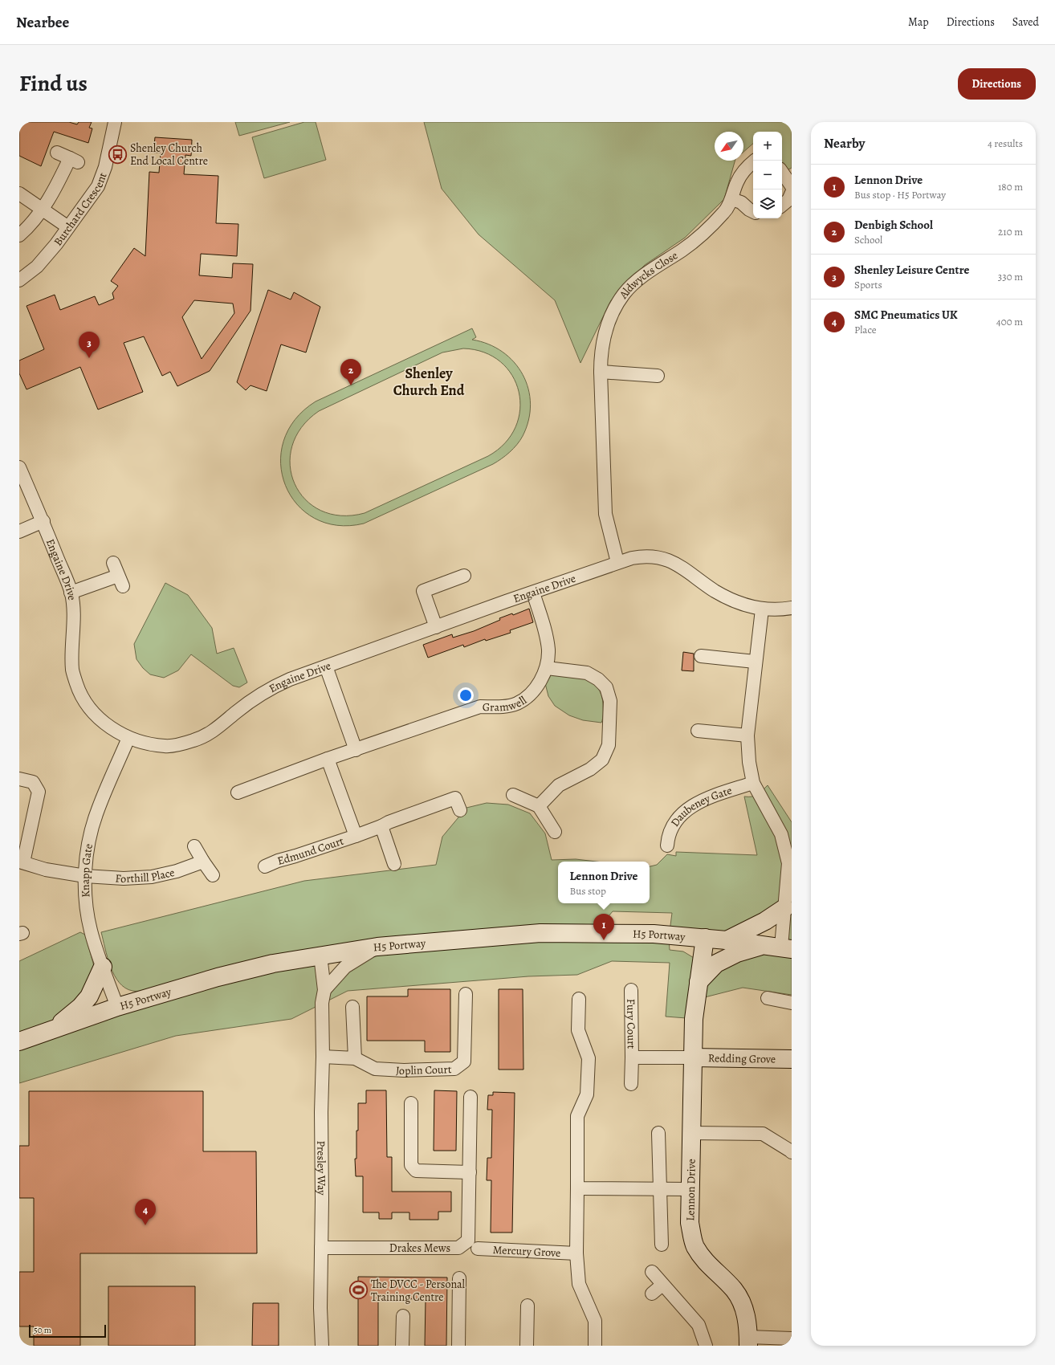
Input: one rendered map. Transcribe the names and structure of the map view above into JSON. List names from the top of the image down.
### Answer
{
  "streets": {
    "street": [
      "Burchard Crescent",
      "Aldwycks Close",
      "Engaine Drive",
      "Gramwell",
      "Daubeney Gate",
      "Edmund Court",
      "Knapp Gate",
      "Forthill Place",
      "H5 Portway",
      "Fury Court",
      "Redding Grove",
      "Joplin Court",
      "Presley Way",
      "Lennon Drive",
      "Drakes Mews",
      "Mercury Grove"
    ]
  },
  "crossings": [
    ["Aldwycks Close", "Engaine Drive"],
    ["Engaine Drive", "Gramwell"],
    ["Engaine Drive", "Knapp Gate"],
    ["Gramwell", "Edmund Court"],
    ["Knapp Gate", "Forthill Place"],
    ["Knapp Gate", "H5 Portway"],
    ["H5 Portway", "Presley Way"],
    ["H5 Portway", "Lennon Drive"],
    ["Fury Court", "Redding Grove"],
    ["Fury Court", "Lennon Drive"],
    ["Redding Grove", "Lennon Drive"],
    ["Joplin Court", "Presley Way"],
    ["Presley Way", "Drakes Mews"]
  ],
  "districts": ["Shenley Church End"],
  "places": {
    "bus stop": ["Shenley Church End Local Centre"],
    "sports": ["The DVCC - Personal Training Centre"]
  },
  "scale_bar": "50 m",
  "north": "bottom left",
  "page": {
    "header": "Nearbee",
    "nav": ["Map", "Directions", "Saved"],
    "title": "Find us",
    "buttons": "Directions",
    "heading": ["Nearby", "4 results"],
    "map_buttons": ["+", "−"],
    "list": [
      {
        "mark": "1",
        "name": "Lennon Drive",
        "note": "Bus stop · H5 Portway",
        "value": "180 m"
      },
      {
        "mark": "2",
        "name": "Denbigh School",
        "note": "School",
        "value": "210 m"
      },
      {
        "mark": "3",
        "name": "Shenley Leisure Centre",
        "note": "Sports",
        "value": "330 m"
      },
      {
        "mark": "4",
        "name": "SMC Pneumatics UK",
        "note": "Place",
        "value": "400 m"
      }
    ],
    "pins": [
      "3",
      "2",
      "1",
      "4"
    ],
    "popup": ["Lennon Drive", "Bus stop"],
    "scale": "50 m"
  }
}
